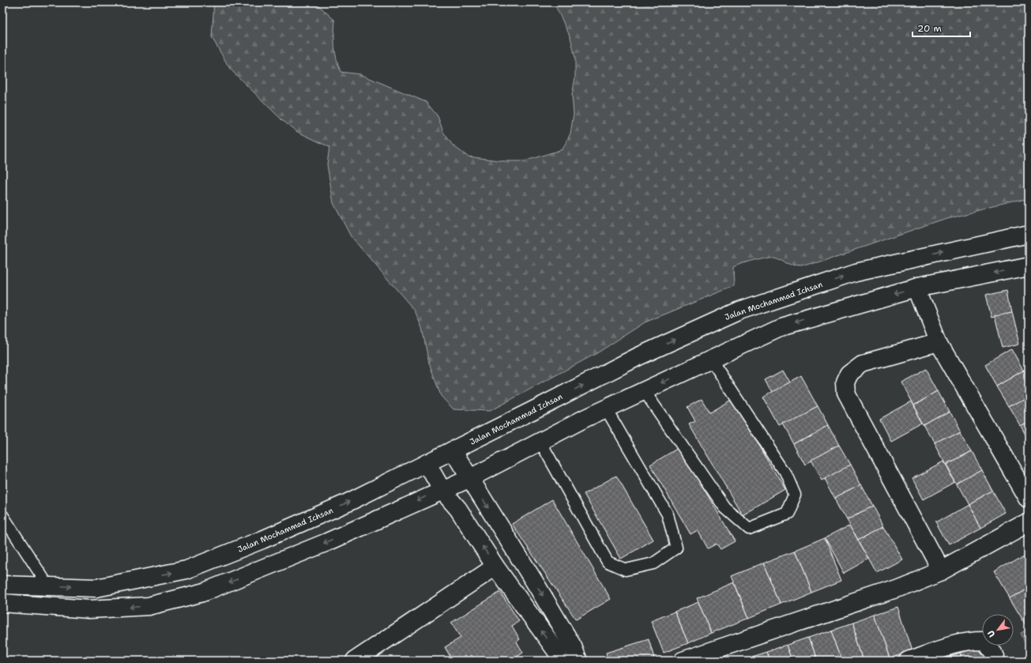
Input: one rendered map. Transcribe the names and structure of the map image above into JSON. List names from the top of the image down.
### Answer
{
  "streets": {
    "main road": ["Jalan Mochammad Ichsan"]
  },
  "scale_bar": "20 m",
  "north": "bottom left"
}
